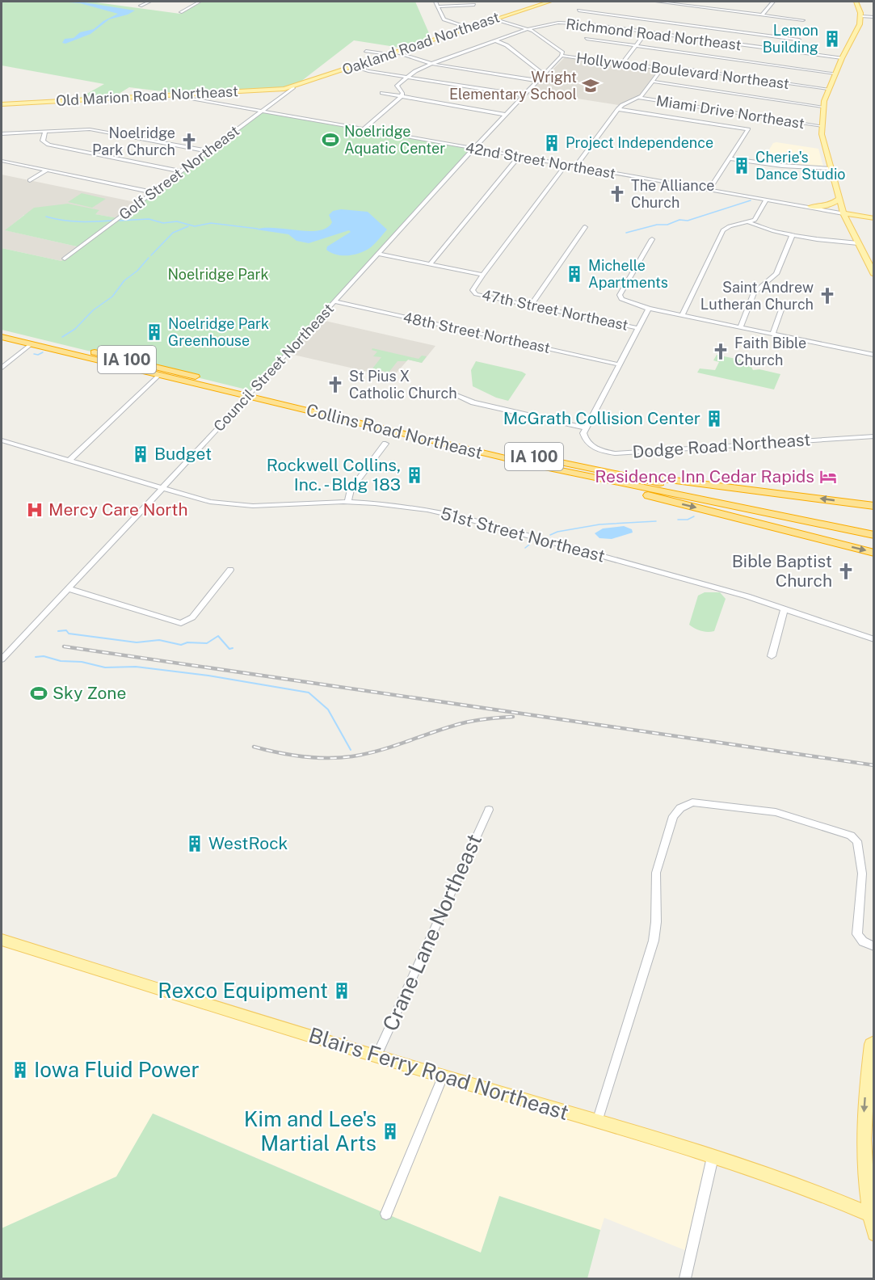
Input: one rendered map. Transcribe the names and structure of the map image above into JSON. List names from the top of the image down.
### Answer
{
  "streets": {
    "highway": ["IA 100", "Collins Road Northeast"],
    "main road": [
      "Oakland Road Northeast",
      "Old Marion Road Northeast",
      "42nd Street Northeast",
      "Blairs Ferry Road Northeast"
    ],
    "street": [
      "Richmond Road Northeast",
      "Hollywood Boulevard Northeast",
      "Miami Drive Northeast",
      "Golf Street Northeast",
      "47th Street Northeast",
      "48th Street Northeast",
      "Council Street Northeast",
      "Dodge Road Northeast",
      "51st Street Northeast",
      "Crane Lane Northeast"
    ]
  },
  "crossings": [
    ["Richmond Road Northeast", "Hollywood Boulevard Northeast"],
    ["Oakland Road Northeast", "Hollywood Boulevard Northeast"],
    ["Oakland Road Northeast", "Old Marion Road Northeast"],
    ["Oakland Road Northeast", "Golf Street Northeast"],
    ["Hollywood Boulevard Northeast", "Council Street Northeast"],
    ["Old Marion Road Northeast", "42nd Street Northeast"],
    ["Old Marion Road Northeast", "Golf Street Northeast"],
    ["42nd Street Northeast", "Golf Street Northeast"],
    ["42nd Street Northeast", "Council Street Northeast"],
    ["48th Street Northeast", "Council Street Northeast"],
    ["Council Street Northeast", "Collins Road Northeast"],
    ["Council Street Northeast", "51st Street Northeast"],
    ["Crane Lane Northeast", "Blairs Ferry Road Northeast"]
  ],
  "parks": ["Noelridge Park"],
  "places": {
    "building": [
      "Lemon Building",
      "Project Independence",
      "Cherie's Dance Studio",
      "Michelle Apartments",
      "Noelridge Park Greenhouse",
      "McGrath Collision Center",
      "Budget",
      "Rockwell Collins, Inc. - Bldg 183",
      "WestRock",
      "Rexco Equipment",
      "Iowa Fluid Power",
      "Kim and Lee's Martial Arts"
    ],
    "school or university": ["Wright Elementary School"],
    "sports": ["Noelridge Aquatic Center", "Sky Zone"],
    "church": [
      "Noelridge Park Church",
      "The Alliance Church",
      "Saint Andrew Lutheran Church",
      "Faith Bible Church",
      "St Pius X Catholic Church",
      "Bible Baptist Church"
    ],
    "hotel": ["Residence Inn Cedar Rapids"],
    "hospital": ["Mercy Care North"]
  }
}
